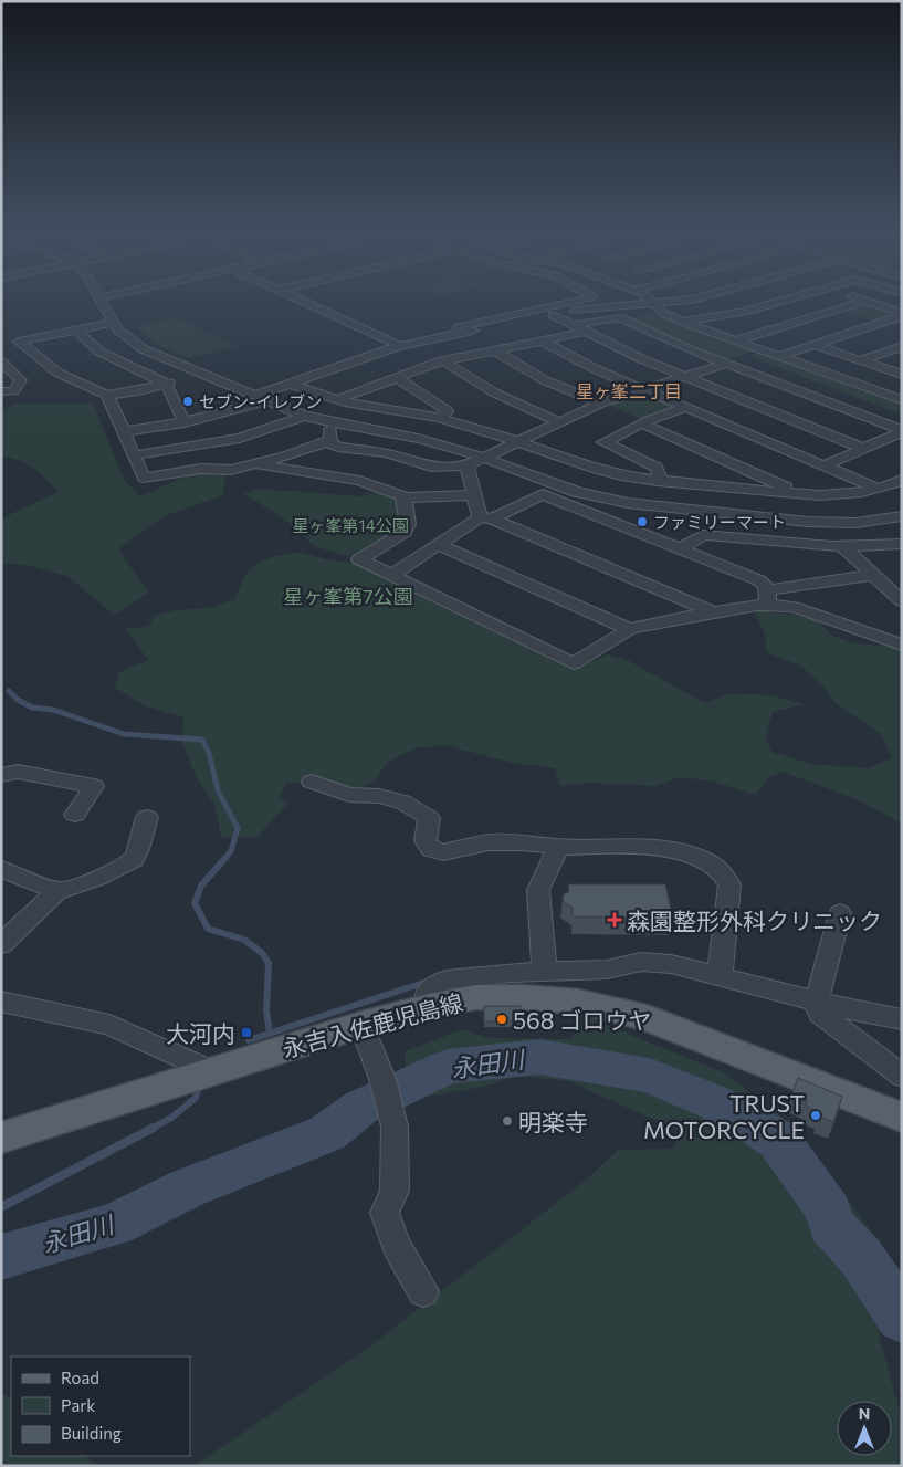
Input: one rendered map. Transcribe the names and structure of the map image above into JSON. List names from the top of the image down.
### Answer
{
  "streets": {
    "main road": ["永吉入佐鹿児島線"]
  },
  "districts": ["星ヶ峯二丁目"],
  "water": ["永田川"],
  "parks": ["星ヶ峯第14公園", "星ヶ峯第7公園"],
  "places": {
    "other": [
      "セブン-イレブン",
      "ファミリーマート",
      "568 ゴロウヤ",
      "TRUST MOTORCYCLE",
      "明楽寺"
    ],
    "health": ["森園整形外科クリニック"],
    "transit": ["大河内"]
  },
  "legend": ["Road", "Park", "Building"],
  "north": "top"
}
